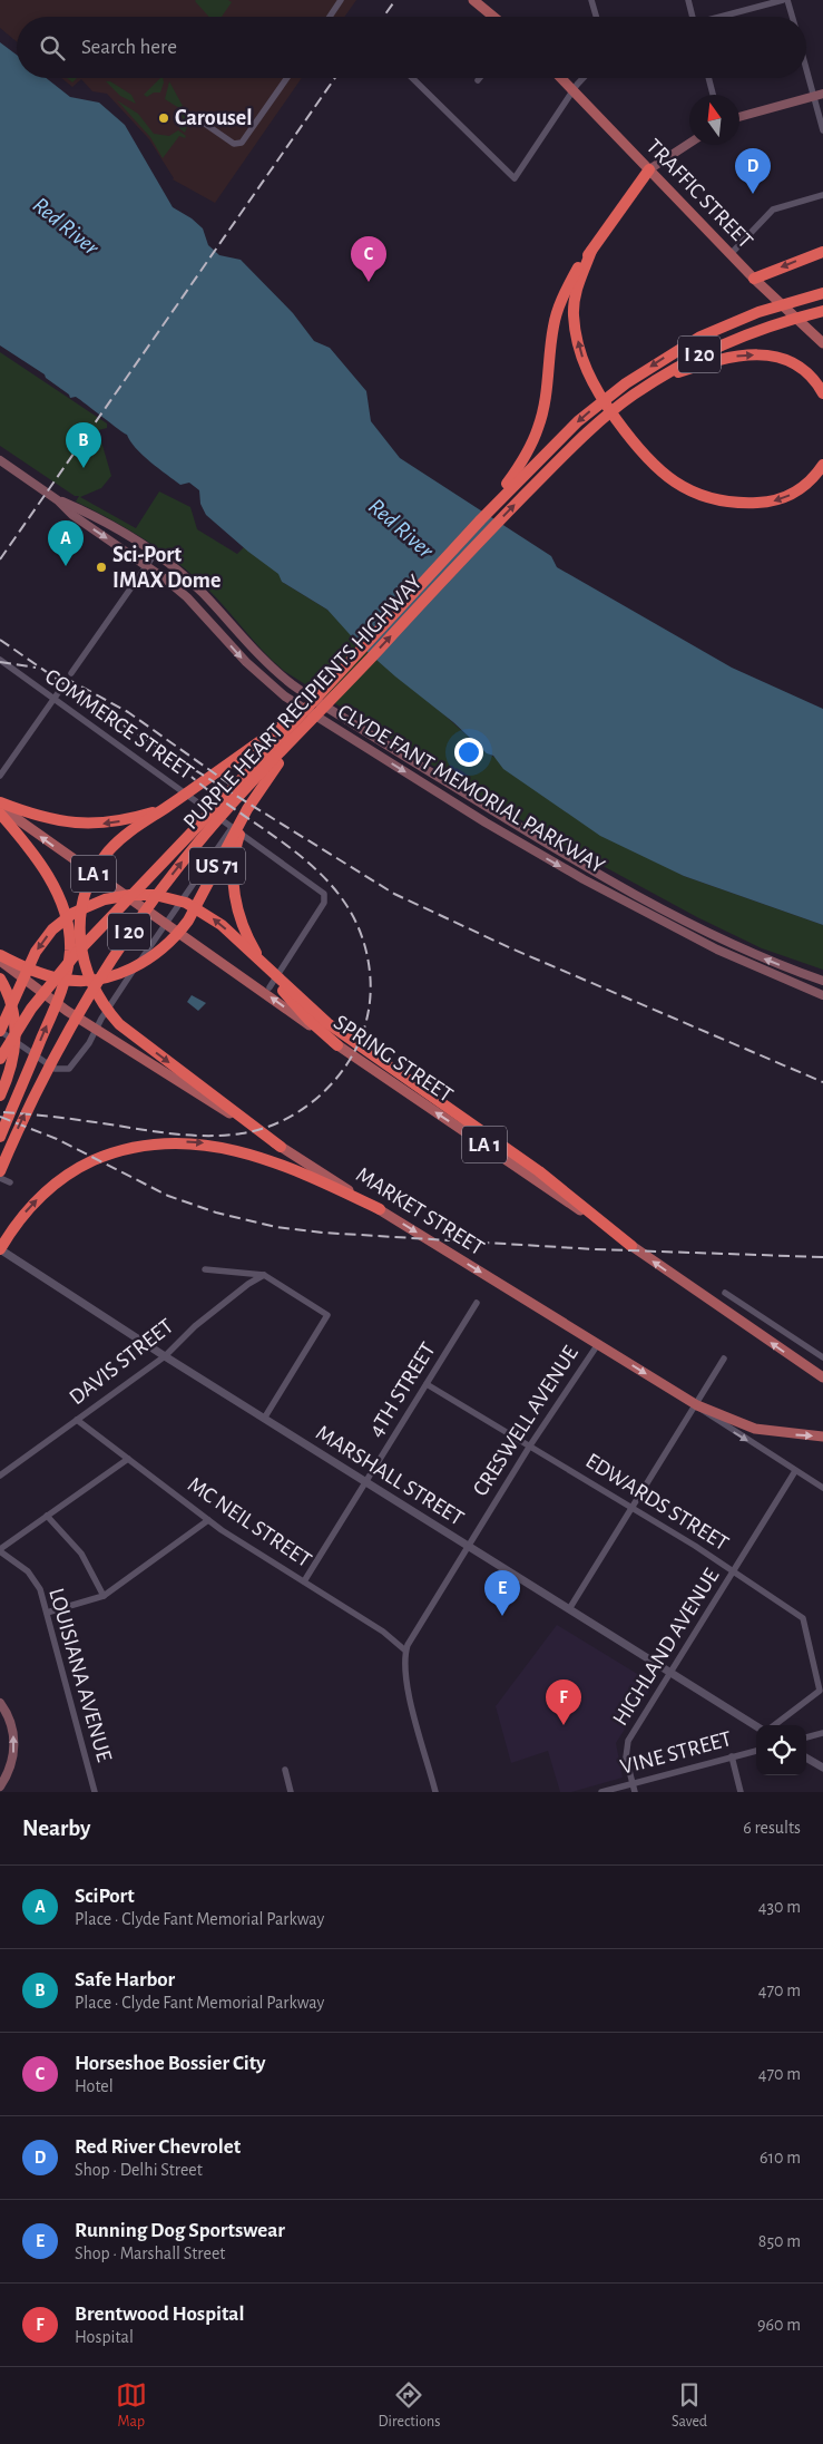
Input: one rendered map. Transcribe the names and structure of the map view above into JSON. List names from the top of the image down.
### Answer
{
  "streets": {
    "highway": ["I 20", "PURPLE HEART RECIPIENTS HIGHWAY", "US 71"],
    "main road": [
      "TRAFFIC STREET",
      "CLYDE FANT MEMORIAL PARKWAY",
      "LA 1",
      "SPRING STREET",
      "MARKET STREET"
    ],
    "street": [
      "COMMERCE STREET",
      "DAVIS STREET",
      "4TH STREET",
      "CRESWELL AVENUE",
      "MARSHALL STREET",
      "EDWARDS STREET",
      "MC NEIL STREET",
      "HIGHLAND AVENUE",
      "LOUISIANA AVENUE",
      "VINE STREET"
    ]
  },
  "crossings": [
    ["PURPLE HEART RECIPIENTS HIGHWAY", "US 71"],
    ["MARKET STREET", "CRESWELL AVENUE"],
    ["MARKET STREET", "HIGHLAND AVENUE"],
    ["DAVIS STREET", "MARSHALL STREET"],
    ["DAVIS STREET", "MC NEIL STREET"],
    ["4TH STREET", "MARSHALL STREET"],
    ["4TH STREET", "EDWARDS STREET"],
    ["4TH STREET", "MC NEIL STREET"],
    ["CRESWELL AVENUE", "MARSHALL STREET"],
    ["CRESWELL AVENUE", "EDWARDS STREET"],
    ["CRESWELL AVENUE", "MC NEIL STREET"],
    ["MARSHALL STREET", "HIGHLAND AVENUE"],
    ["EDWARDS STREET", "HIGHLAND AVENUE"],
    ["HIGHLAND AVENUE", "VINE STREET"]
  ],
  "one_way": ["SPRING STREET", "MARKET STREET"],
  "water": ["Red River"],
  "places": ["Carousel", "Sci-Port IMAX Dome"],
  "north": "top",
  "page": {
    "search": "Search here",
    "pins": [
      "D",
      "C",
      "B",
      "A",
      "E",
      "F"
    ],
    "heading": ["Nearby", "6 results"],
    "list": [
      {
        "mark": "A",
        "name": "SciPort",
        "note": "Place · Clyde Fant Memorial Parkway",
        "value": "430 m"
      },
      {
        "mark": "B",
        "name": "Safe Harbor",
        "note": "Place · Clyde Fant Memorial Parkway",
        "value": "470 m"
      },
      {
        "mark": "C",
        "name": "Horseshoe Bossier City",
        "note": "Hotel",
        "value": "470 m"
      },
      {
        "mark": "D",
        "name": "Red River Chevrolet",
        "note": "Shop · Delhi Street",
        "value": "610 m"
      },
      {
        "mark": "E",
        "name": "Running Dog Sportswear",
        "note": "Shop · Marshall Street",
        "value": "850 m"
      },
      {
        "mark": "F",
        "name": "Brentwood Hospital",
        "note": "Hospital",
        "value": "960 m"
      }
    ],
    "nav": ["Map", "Directions", "Saved"]
  }
}
